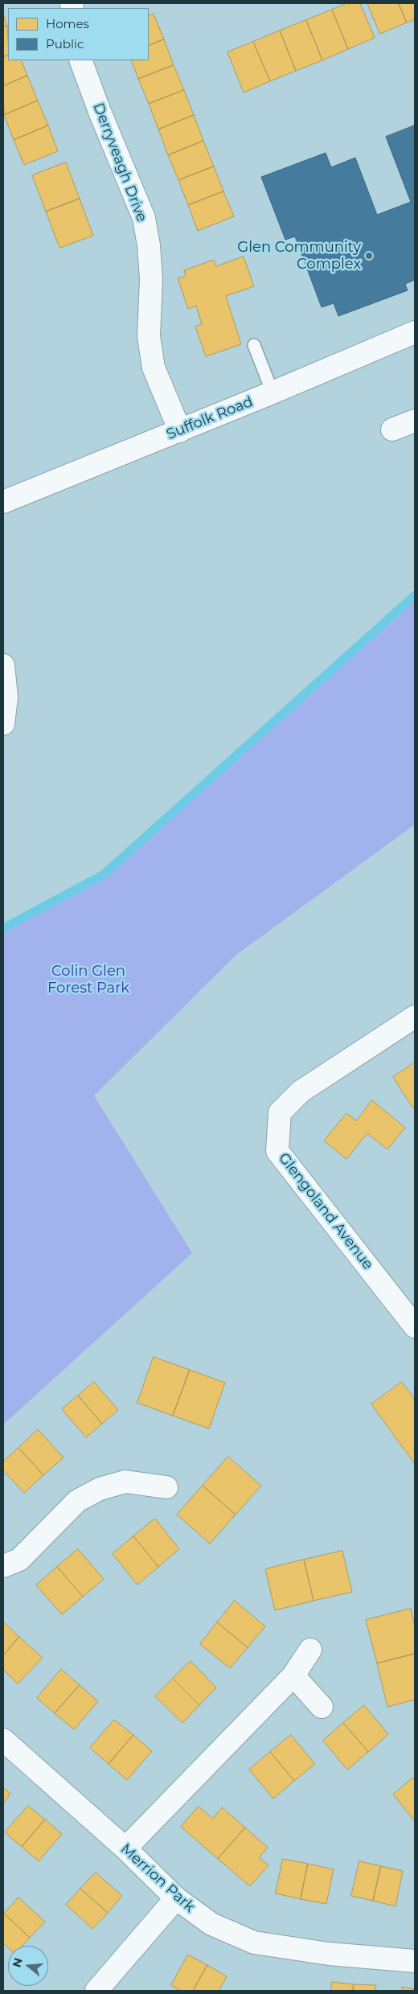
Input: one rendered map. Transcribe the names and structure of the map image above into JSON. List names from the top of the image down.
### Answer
{
  "streets": {
    "street": [
      "Derryveagh Drive",
      "Suffolk Road",
      "Glengoland Avenue",
      "Merrion Park"
    ]
  },
  "crossings": [
    ["Derryveagh Drive", "Suffolk Road"]
  ],
  "parks": ["Colin Glen Forest Park"],
  "places": ["Glen Community Complex"],
  "legend": ["Homes", "Public"],
  "north": "left"
}
